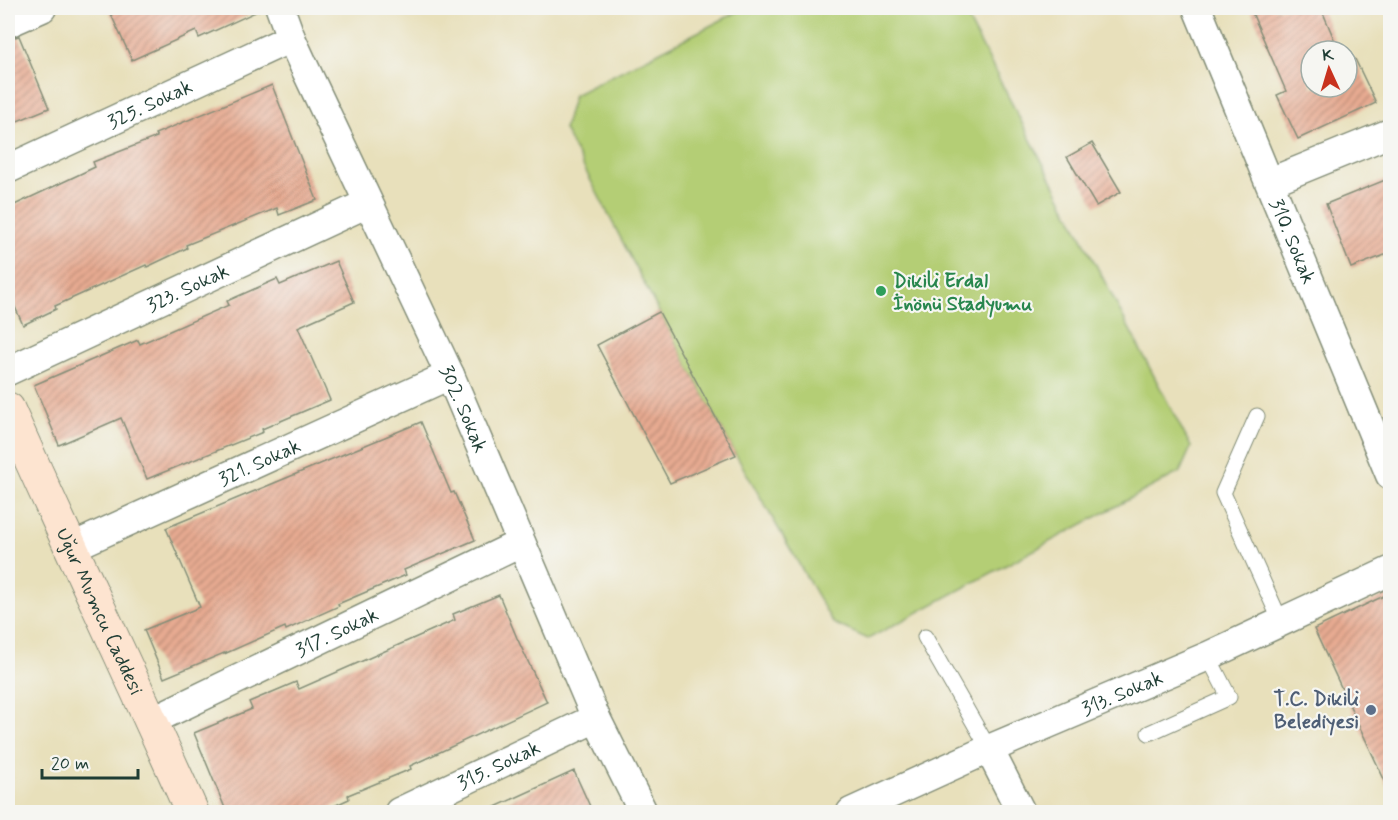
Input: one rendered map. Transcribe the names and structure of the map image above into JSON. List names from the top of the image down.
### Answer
{
  "streets": {
    "street": [
      "325. Sokak",
      "310. Sokak",
      "323. Sokak",
      "302. Sokak",
      "321. Sokak",
      "Uğur Mumcu Caddesi",
      "317. Sokak",
      "313. Sokak",
      "315. Sokak"
    ]
  },
  "crossings": [
    ["325. Sokak", "302. Sokak"],
    ["323. Sokak", "302. Sokak"],
    ["302. Sokak", "321. Sokak"],
    ["302. Sokak", "317. Sokak"],
    ["302. Sokak", "315. Sokak"],
    ["321. Sokak", "Uğur Mumcu Caddesi"],
    ["Uğur Mumcu Caddesi", "317. Sokak"]
  ],
  "places": ["Dikili Erdal İnönü Stadyumu", "T.C. Dikili Belediyesi"],
  "scale_bar": "20 m",
  "north": "top"
}
